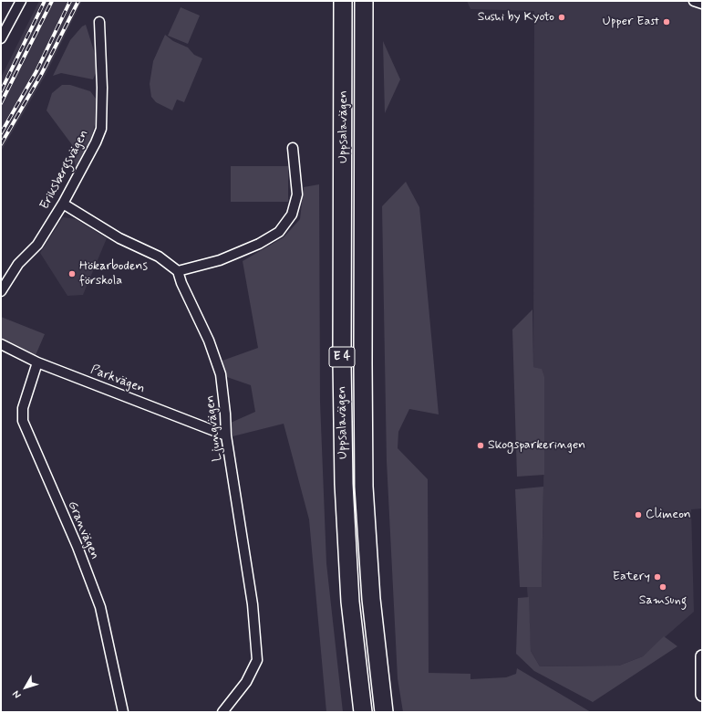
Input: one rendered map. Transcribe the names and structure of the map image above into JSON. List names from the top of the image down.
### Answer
{
  "streets": {
    "highway": ["Uppsalavägen", "E 4"],
    "street": [
      "Eriksbergsvägen",
      "Parkvägen",
      "Ljungvägen",
      "Granvägen"
    ]
  },
  "crossings": [
    ["Parkvägen", "Ljungvägen"],
    ["Parkvägen", "Granvägen"]
  ],
  "places": [
    "Sushi by Kyoto",
    "Upper East",
    "Hökarbodens förskola",
    "Skogsparkeringen",
    "Climeon",
    "Eatery",
    "Samsung"
  ],
  "north": "bottom left"
}
